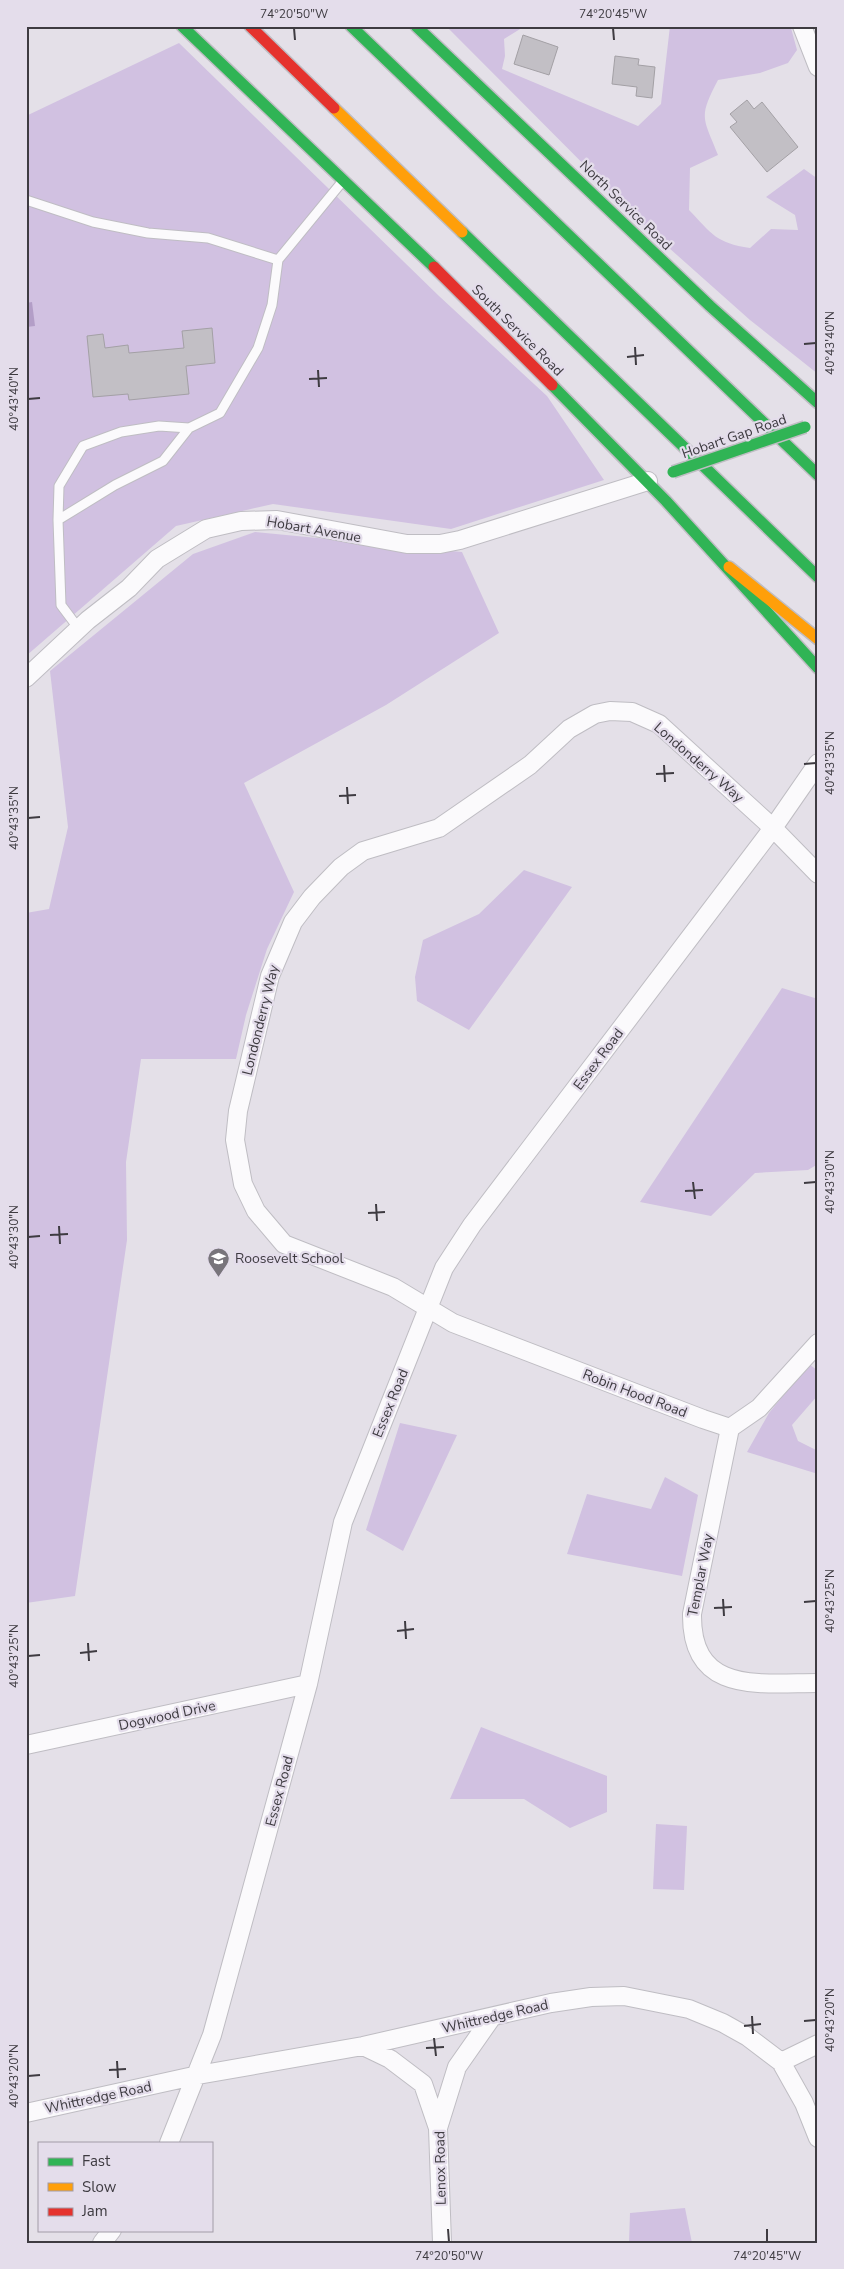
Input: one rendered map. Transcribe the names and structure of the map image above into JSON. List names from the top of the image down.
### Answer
{
  "streets": {
    "main road": ["North Service Road", "South Service Road", "Hobart Gap Road"],
    "street": [
      "Hobart Avenue",
      "Londonderry Way",
      "Essex Road",
      "Robin Hood Road",
      "Templar Way",
      "Dogwood Drive",
      "Whittredge Road",
      "Lenox Road"
    ]
  },
  "crossings": [
    ["South Service Road", "Hobart Avenue"],
    ["Londonderry Way", "Essex Road"],
    ["Londonderry Way", "Robin Hood Road"],
    ["Essex Road", "Robin Hood Road"],
    ["Essex Road", "Dogwood Drive"],
    ["Essex Road", "Whittredge Road"],
    ["Robin Hood Road", "Templar Way"],
    ["Whittredge Road", "Lenox Road"]
  ],
  "places": {
    "school or university": ["Roosevelt School"]
  },
  "legend": ["Fast", "Slow", "Jam"],
  "coordinates": [
    "74°20'50\"W",
    "74°20'45\"W",
    "40°43'40\"N",
    "40°43'35\"N",
    "40°43'30\"N",
    "40°43'25\"N",
    "40°43'20\"N"
  ]
}
